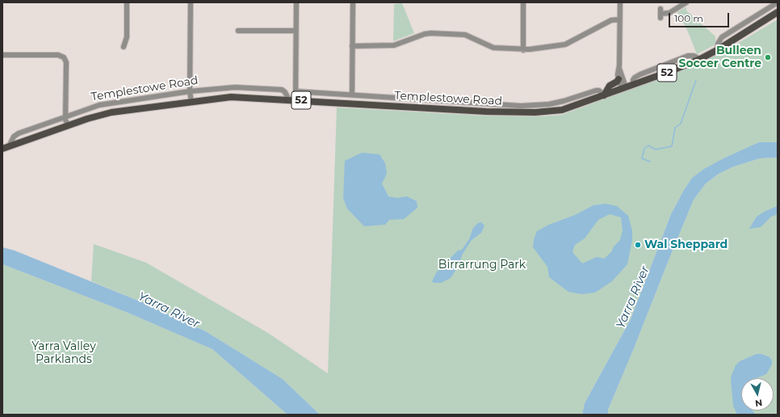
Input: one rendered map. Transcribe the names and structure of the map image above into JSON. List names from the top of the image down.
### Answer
{
  "streets": {
    "main road": ["52", "Templestowe Road"]
  },
  "water": ["Yarra River"],
  "parks": ["Birrarrung Park", "Yarra Valley Parklands"],
  "places": ["Bulleen Soccer Centre", "Wal Sheppard"],
  "scale_bar": "100 m",
  "north": "bottom"
}
